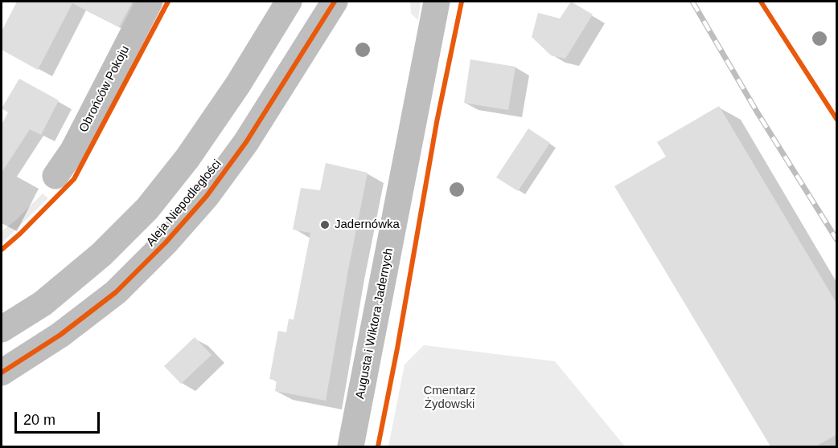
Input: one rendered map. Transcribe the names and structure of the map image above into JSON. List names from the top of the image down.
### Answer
{
  "streets": {
    "street": ["Obrońców Pokoju", "Aleja Niepodległości", "Augusta i Wiktora Jadernych"]
  },
  "parks": ["Cmentarz Żydowski"],
  "places": ["Jadernówka"],
  "scale_bar": "20 m"
}
